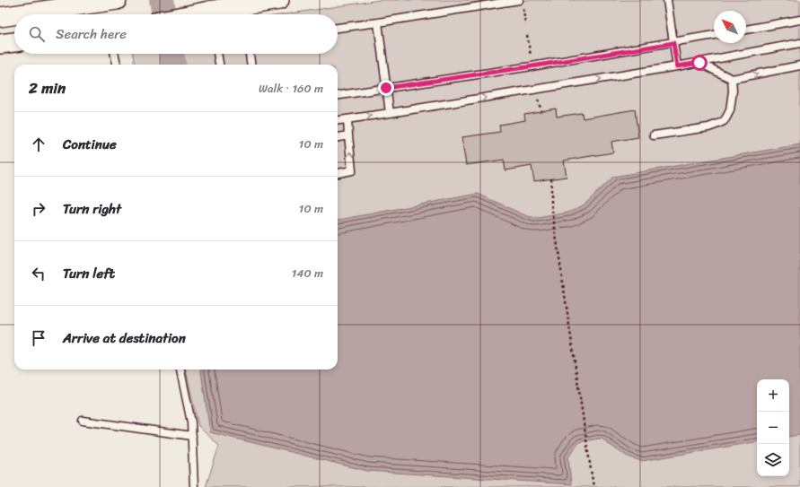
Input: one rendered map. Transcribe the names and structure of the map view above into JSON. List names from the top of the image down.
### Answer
{
  "north": "top left",
  "page": {
    "search": "Search here",
    "heading": ["2 min", "Walk · 160 m"],
    "list": [
      ["Continue", "10 m"],
      ["Turn right", "10 m"],
      ["Turn left", "140 m"],
      "Arrive at destination"
    ],
    "map_buttons": ["+", "−"]
  }
}
